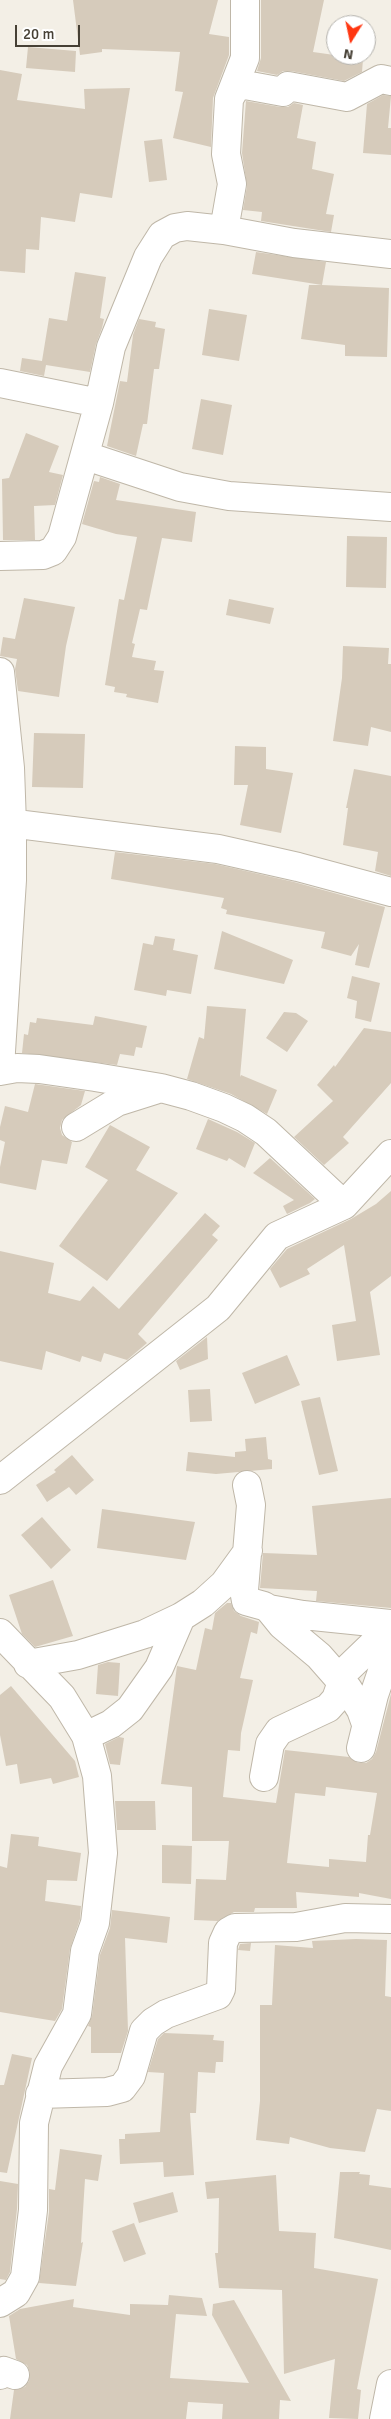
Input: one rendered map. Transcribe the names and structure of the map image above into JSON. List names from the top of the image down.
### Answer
{
  "scale_bar": "20 m",
  "north": "bottom"
}
